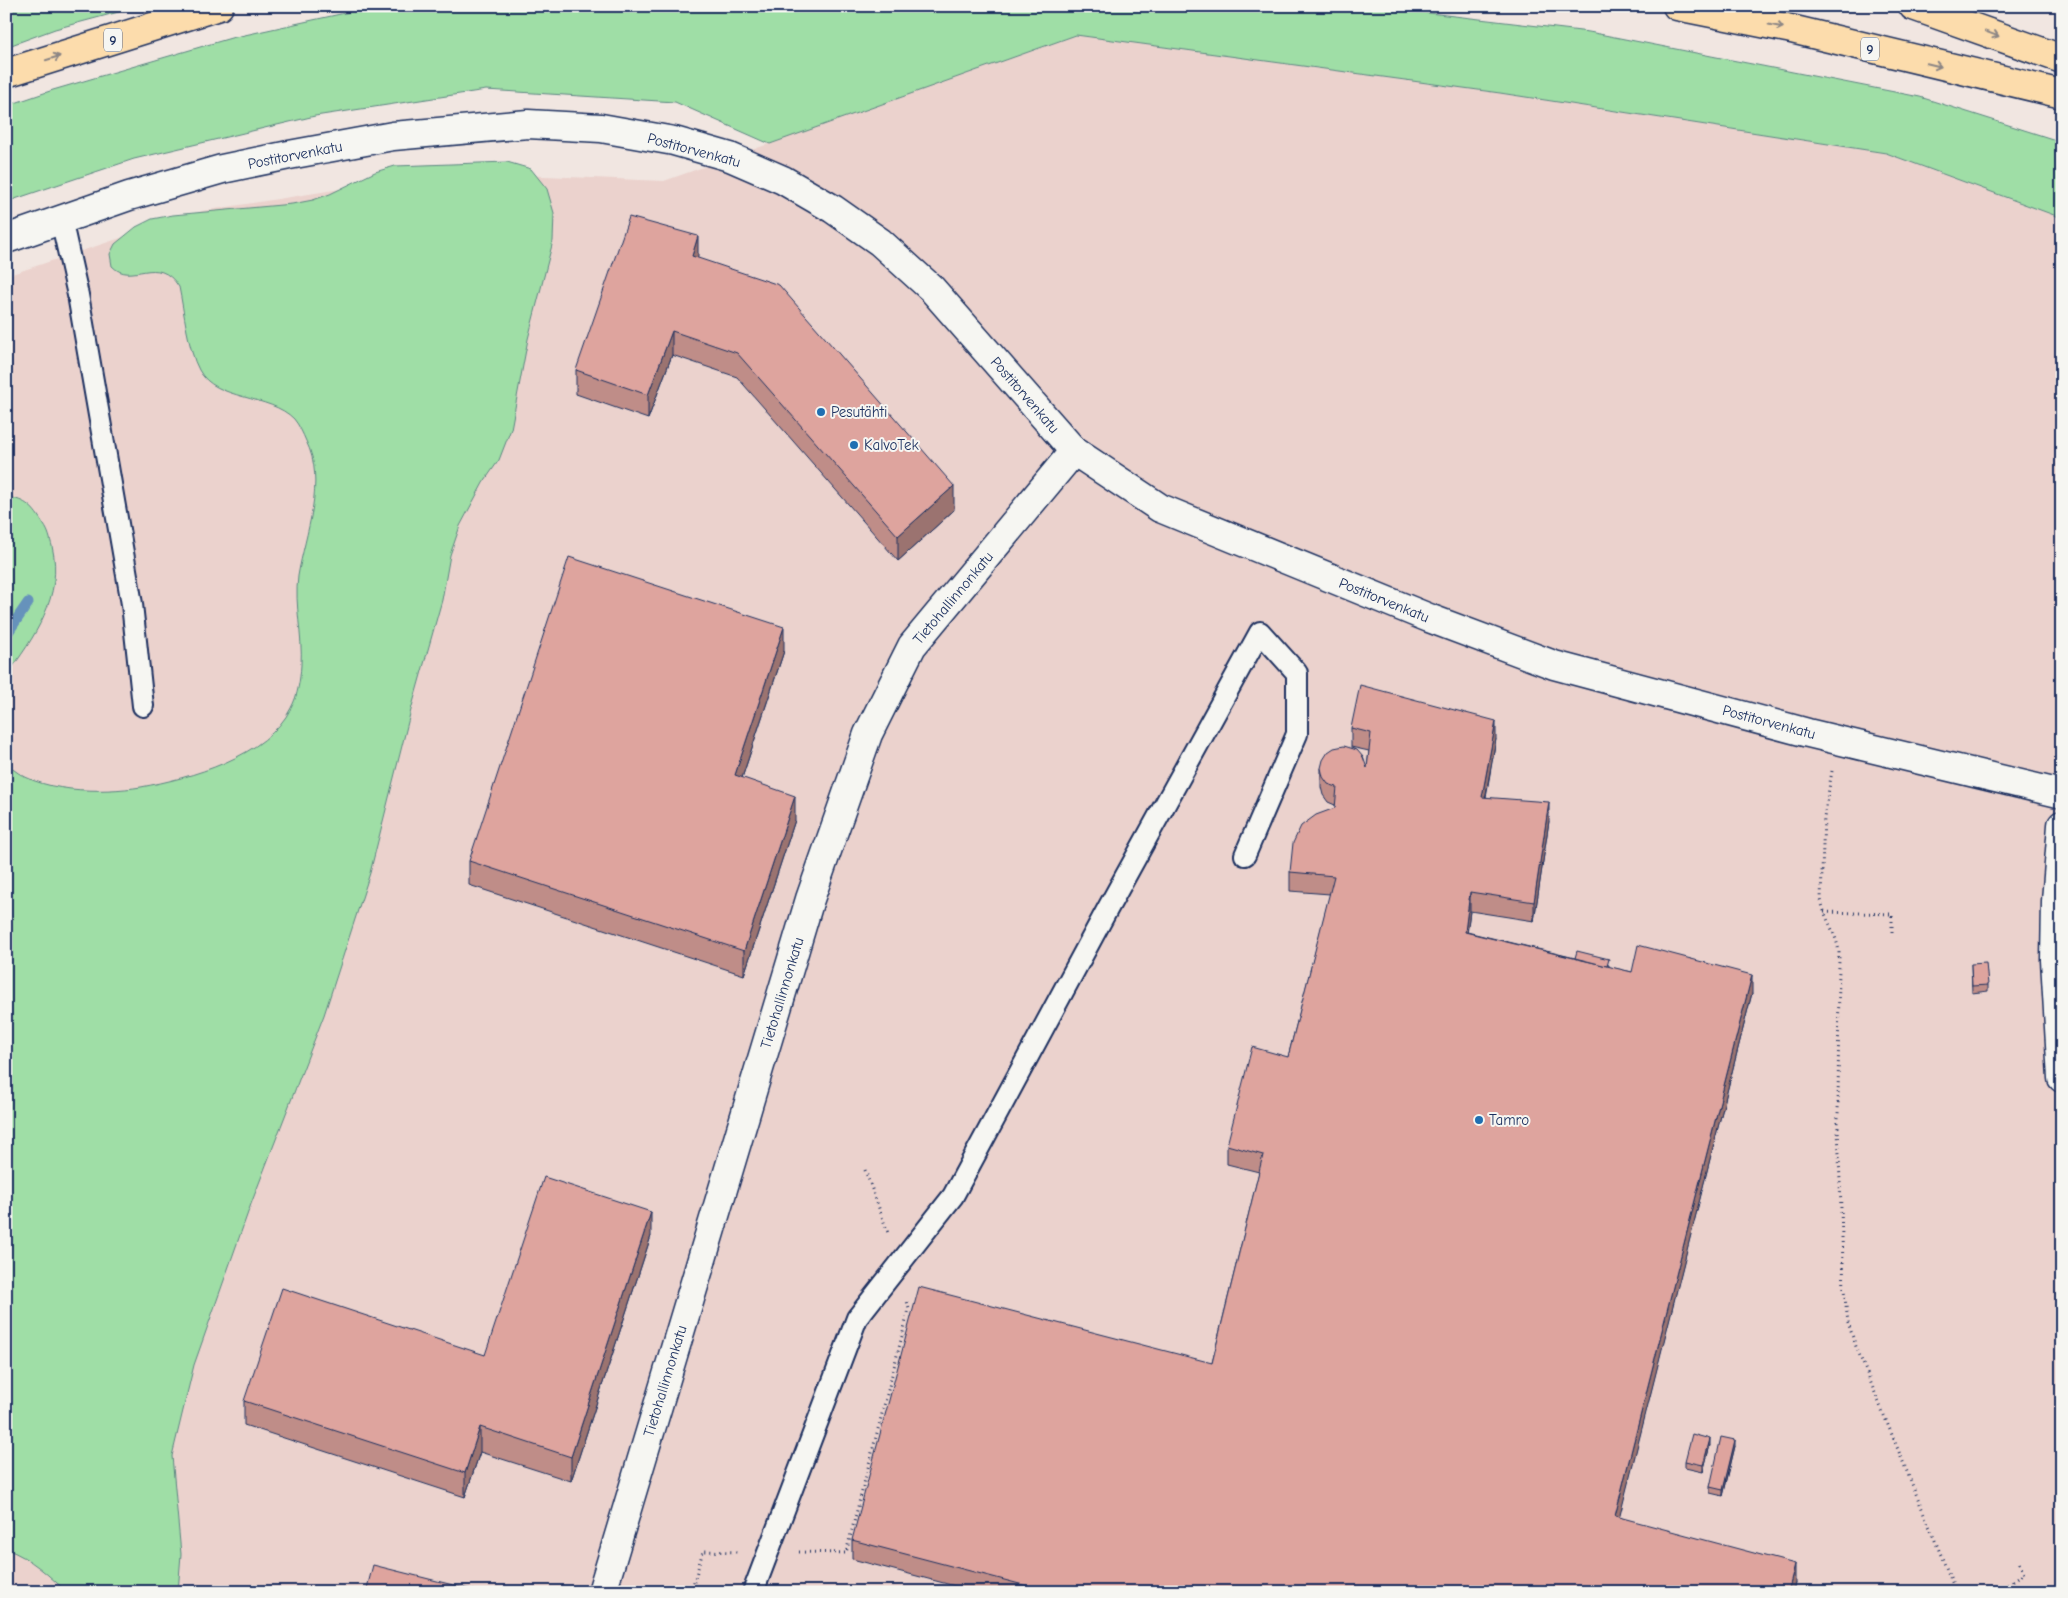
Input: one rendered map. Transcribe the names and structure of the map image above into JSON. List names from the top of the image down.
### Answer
{
  "streets": {
    "highway": ["9"],
    "street": ["Postitorvenkatu", "Tietohallinnonkatu"]
  },
  "crossings": [
    ["Postitorvenkatu", "Tietohallinnonkatu"]
  ],
  "places": ["Pesutähti", "KalvoTek", "Tamro"]
}
